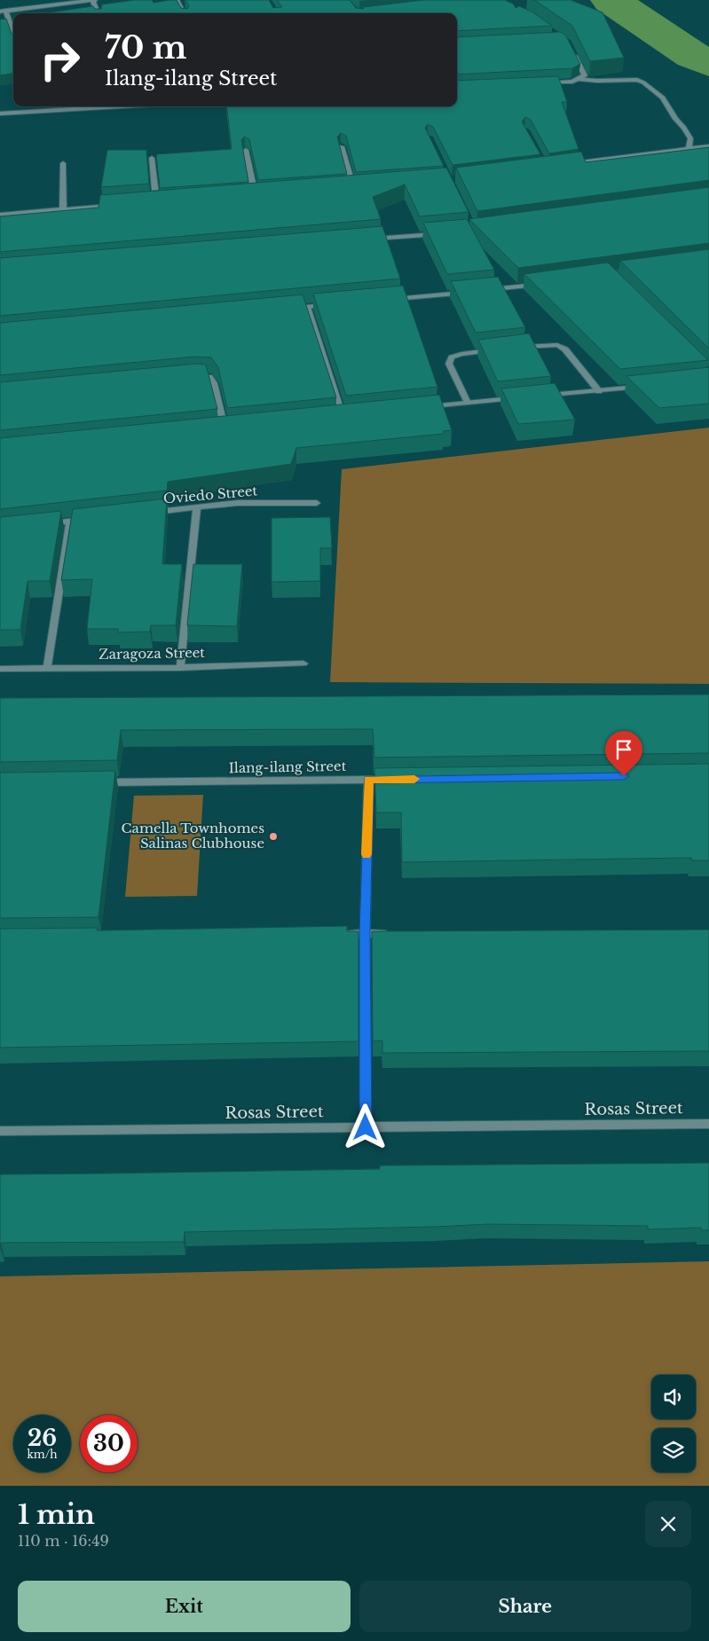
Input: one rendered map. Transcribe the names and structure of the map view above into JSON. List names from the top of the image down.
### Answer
{
  "streets": {
    "street": [
      "Oviedo Street",
      "Zaragoza Street",
      "Ilang-ilang Street",
      "Rosas Street"
    ]
  },
  "places": ["Camella Townhomes Salinas Clubhouse"],
  "page": {
    "turn": ["70 m", "Ilang-ilang Street"],
    "speed": "26 km/h",
    "limit": "30",
    "heading": ["1 min", "110 m · 16:49"],
    "buttons": ["Exit", "Share"]
  }
}
